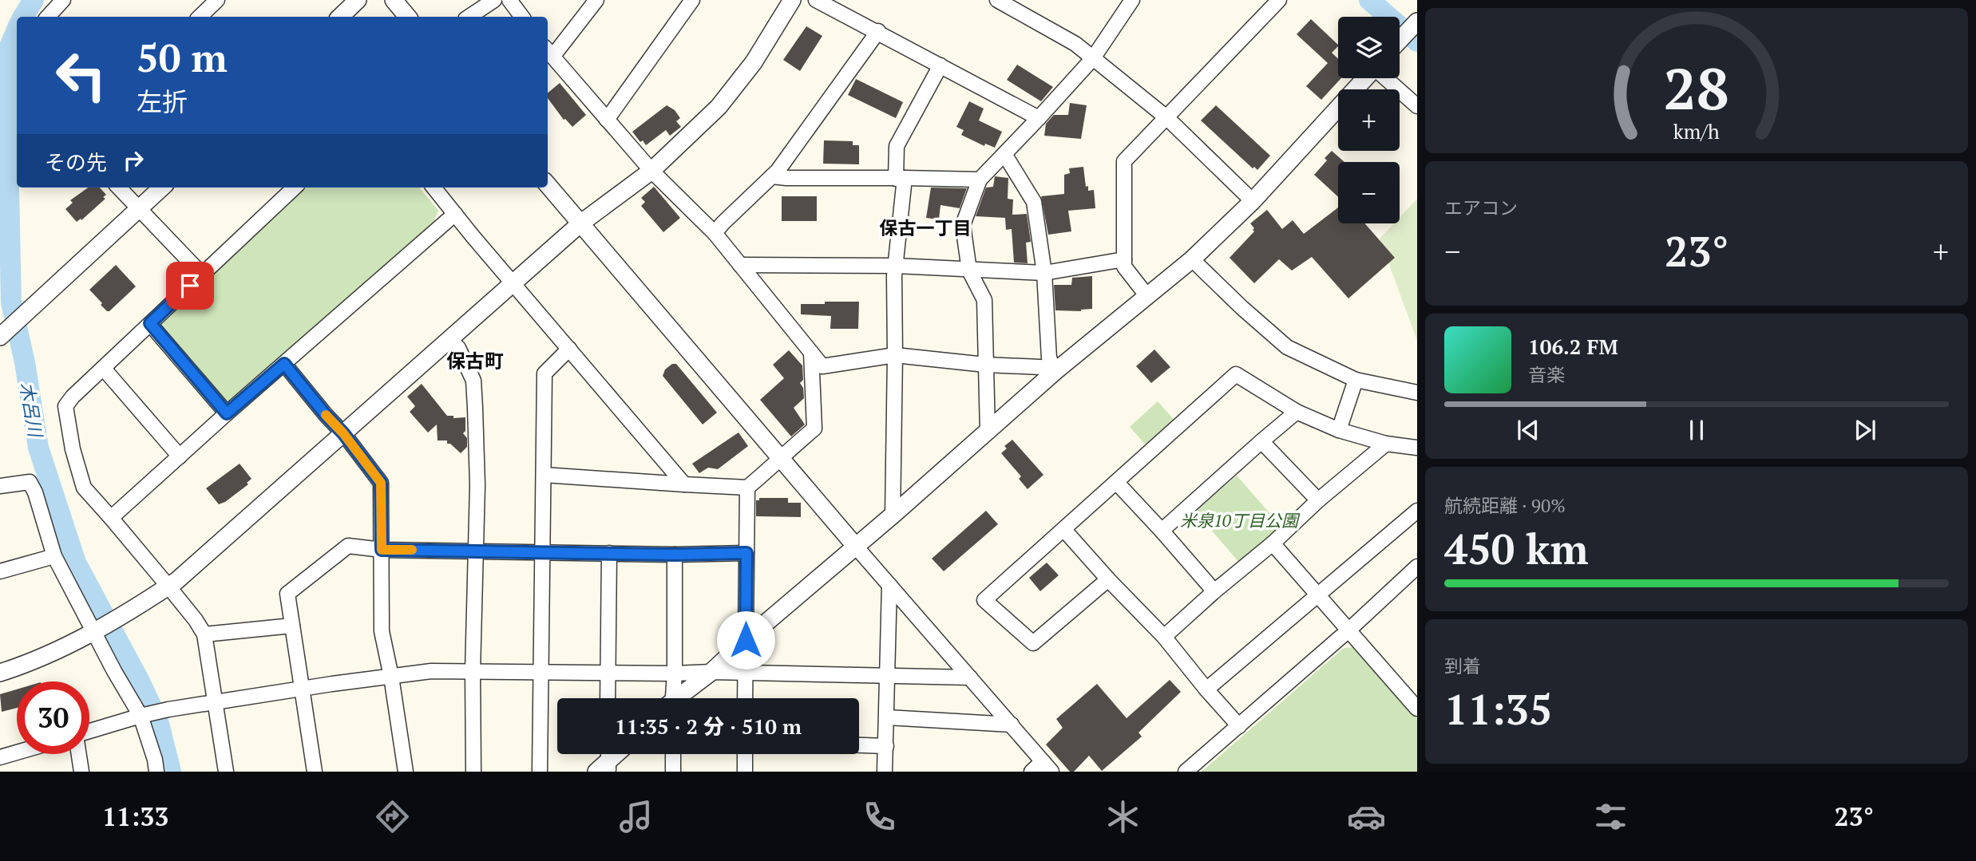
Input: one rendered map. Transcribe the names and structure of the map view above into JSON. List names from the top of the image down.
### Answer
{
  "districts": ["保古一丁目", "保古町"],
  "water": ["木呂川"],
  "parks": ["米泉10丁目公園"],
  "page": {
    "map_buttons": ["+", "−"],
    "turn": ["50 m", "左折"],
    "then": "その先",
    "tile": [
      "エアコン",
      ["航続距離 · 90%", "450 km"],
      ["到着", "11:35"]
    ],
    "heat": ["−", "23°", "+"],
    "song": ["106.2 FM", "音楽"],
    "limit": "30",
    "trip": "11:35 · 2 分 · 510 m",
    "tabs": ["11:33", "23°"],
    "gauge": ["28", "km/h"]
  }
}
